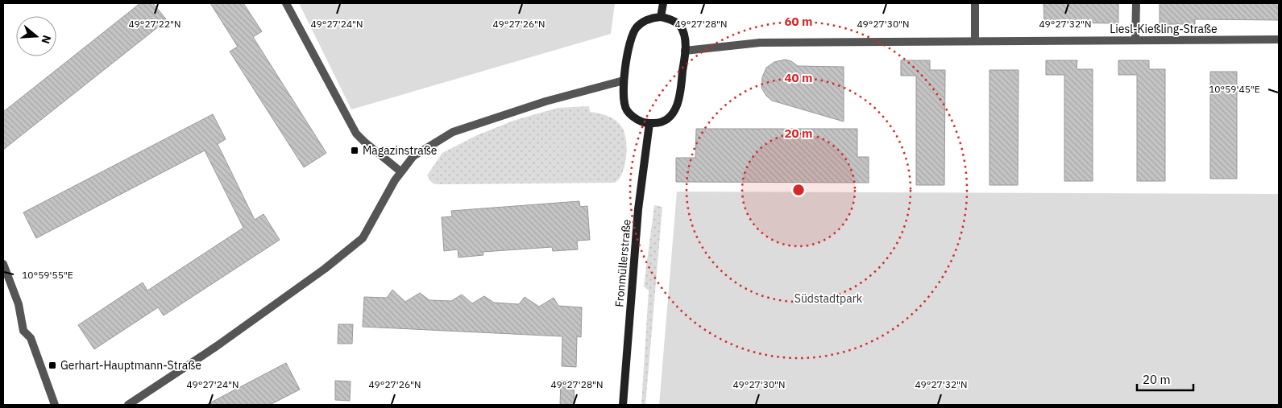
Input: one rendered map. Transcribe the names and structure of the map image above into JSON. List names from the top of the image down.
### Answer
{
  "streets": {
    "main road": ["Fronmüllerstraße"],
    "street": ["Liesl-Kießling-Straße"]
  },
  "crossings": [
    ["Liesl-Kießling-Straße", "Fronmüllerstraße"]
  ],
  "parks": ["Südstadtpark"],
  "places": {
    "transit": ["Magazinstraße", "Gerhart-Hauptmann-Straße"]
  },
  "scale_bar": "20 m",
  "north": "right",
  "coordinates": [
    "49°27'22\"N",
    "49°27'24\"N",
    "49°27'26\"N",
    "49°27'28\"N",
    "49°27'30\"N",
    "49°27'32\"N",
    "10°59'45\"E",
    "10°59'55\"E"
  ],
  "rings": ["60 m", "40 m", "20 m"]
}
